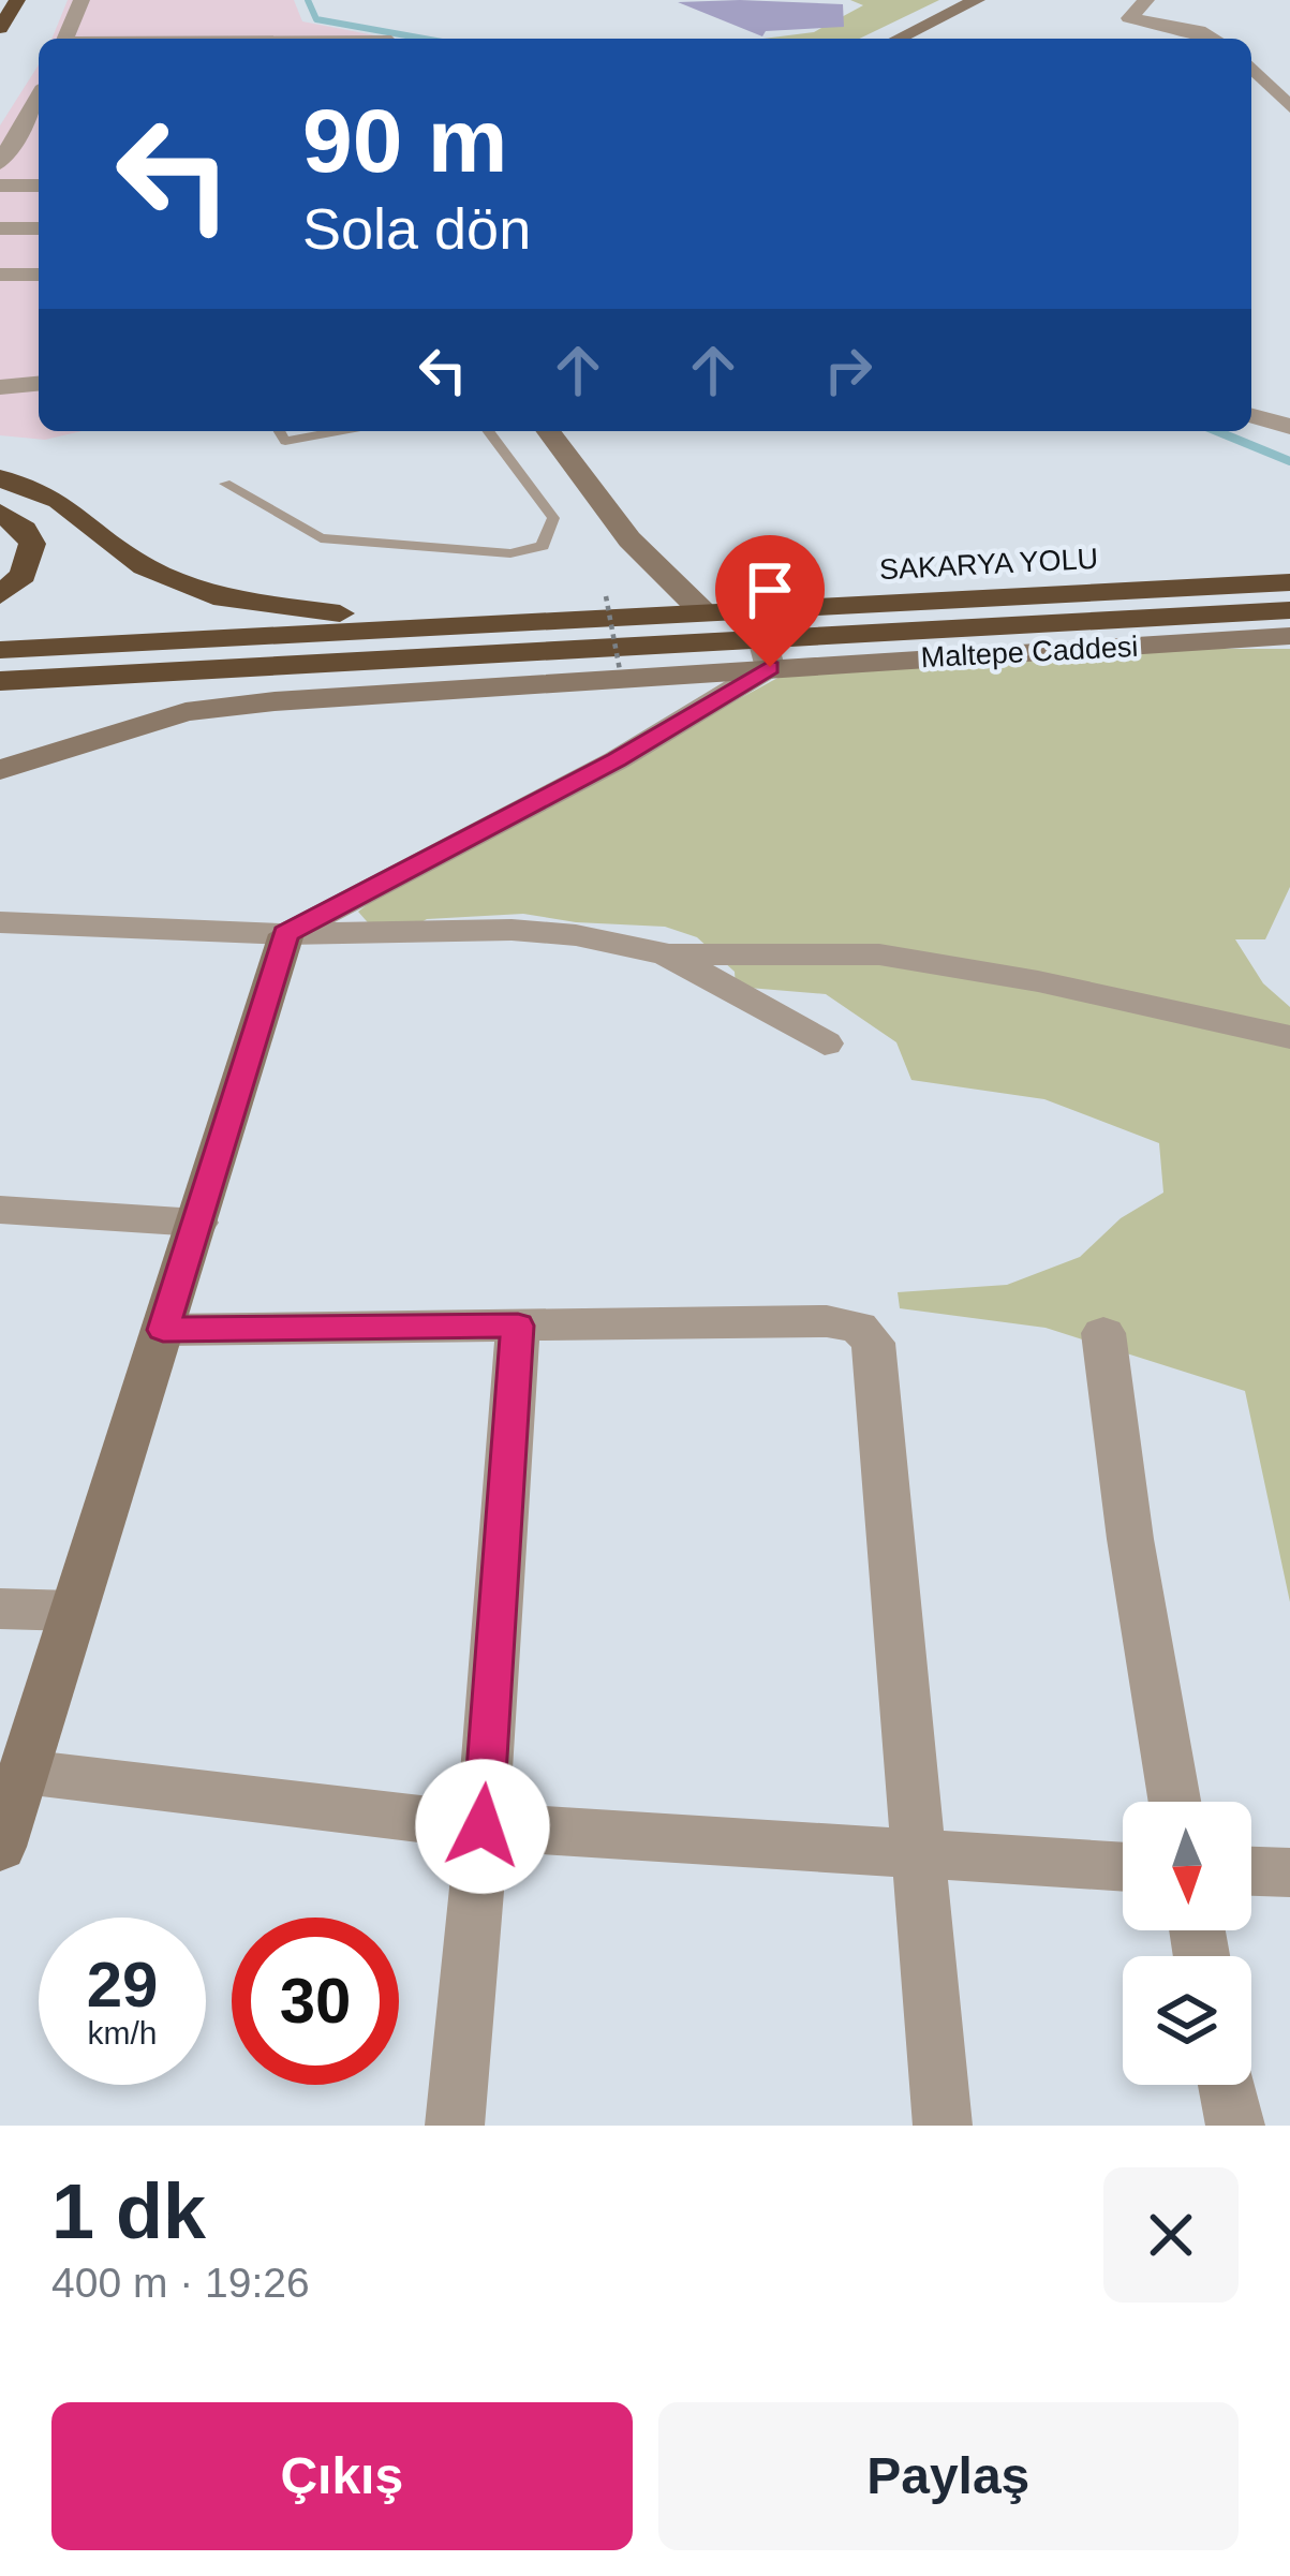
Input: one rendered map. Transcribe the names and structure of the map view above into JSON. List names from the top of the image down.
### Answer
{
  "streets": {
    "highway": ["SAKARYA YOLU"],
    "street": ["Maltepe Caddesi"]
  },
  "north": "bottom",
  "page": {
    "turn": ["90 m", "Sola dön"],
    "speed": "29 km/h",
    "limit": "30",
    "heading": ["1 dk", "400 m · 19:26"],
    "buttons": ["Çıkış", "Paylaş"]
  }
}
